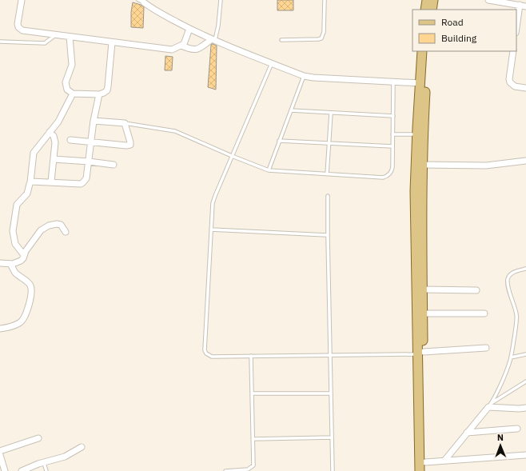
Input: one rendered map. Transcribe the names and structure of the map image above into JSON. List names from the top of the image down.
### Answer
{
  "legend": ["Road", "Building"],
  "north": "top"
}
